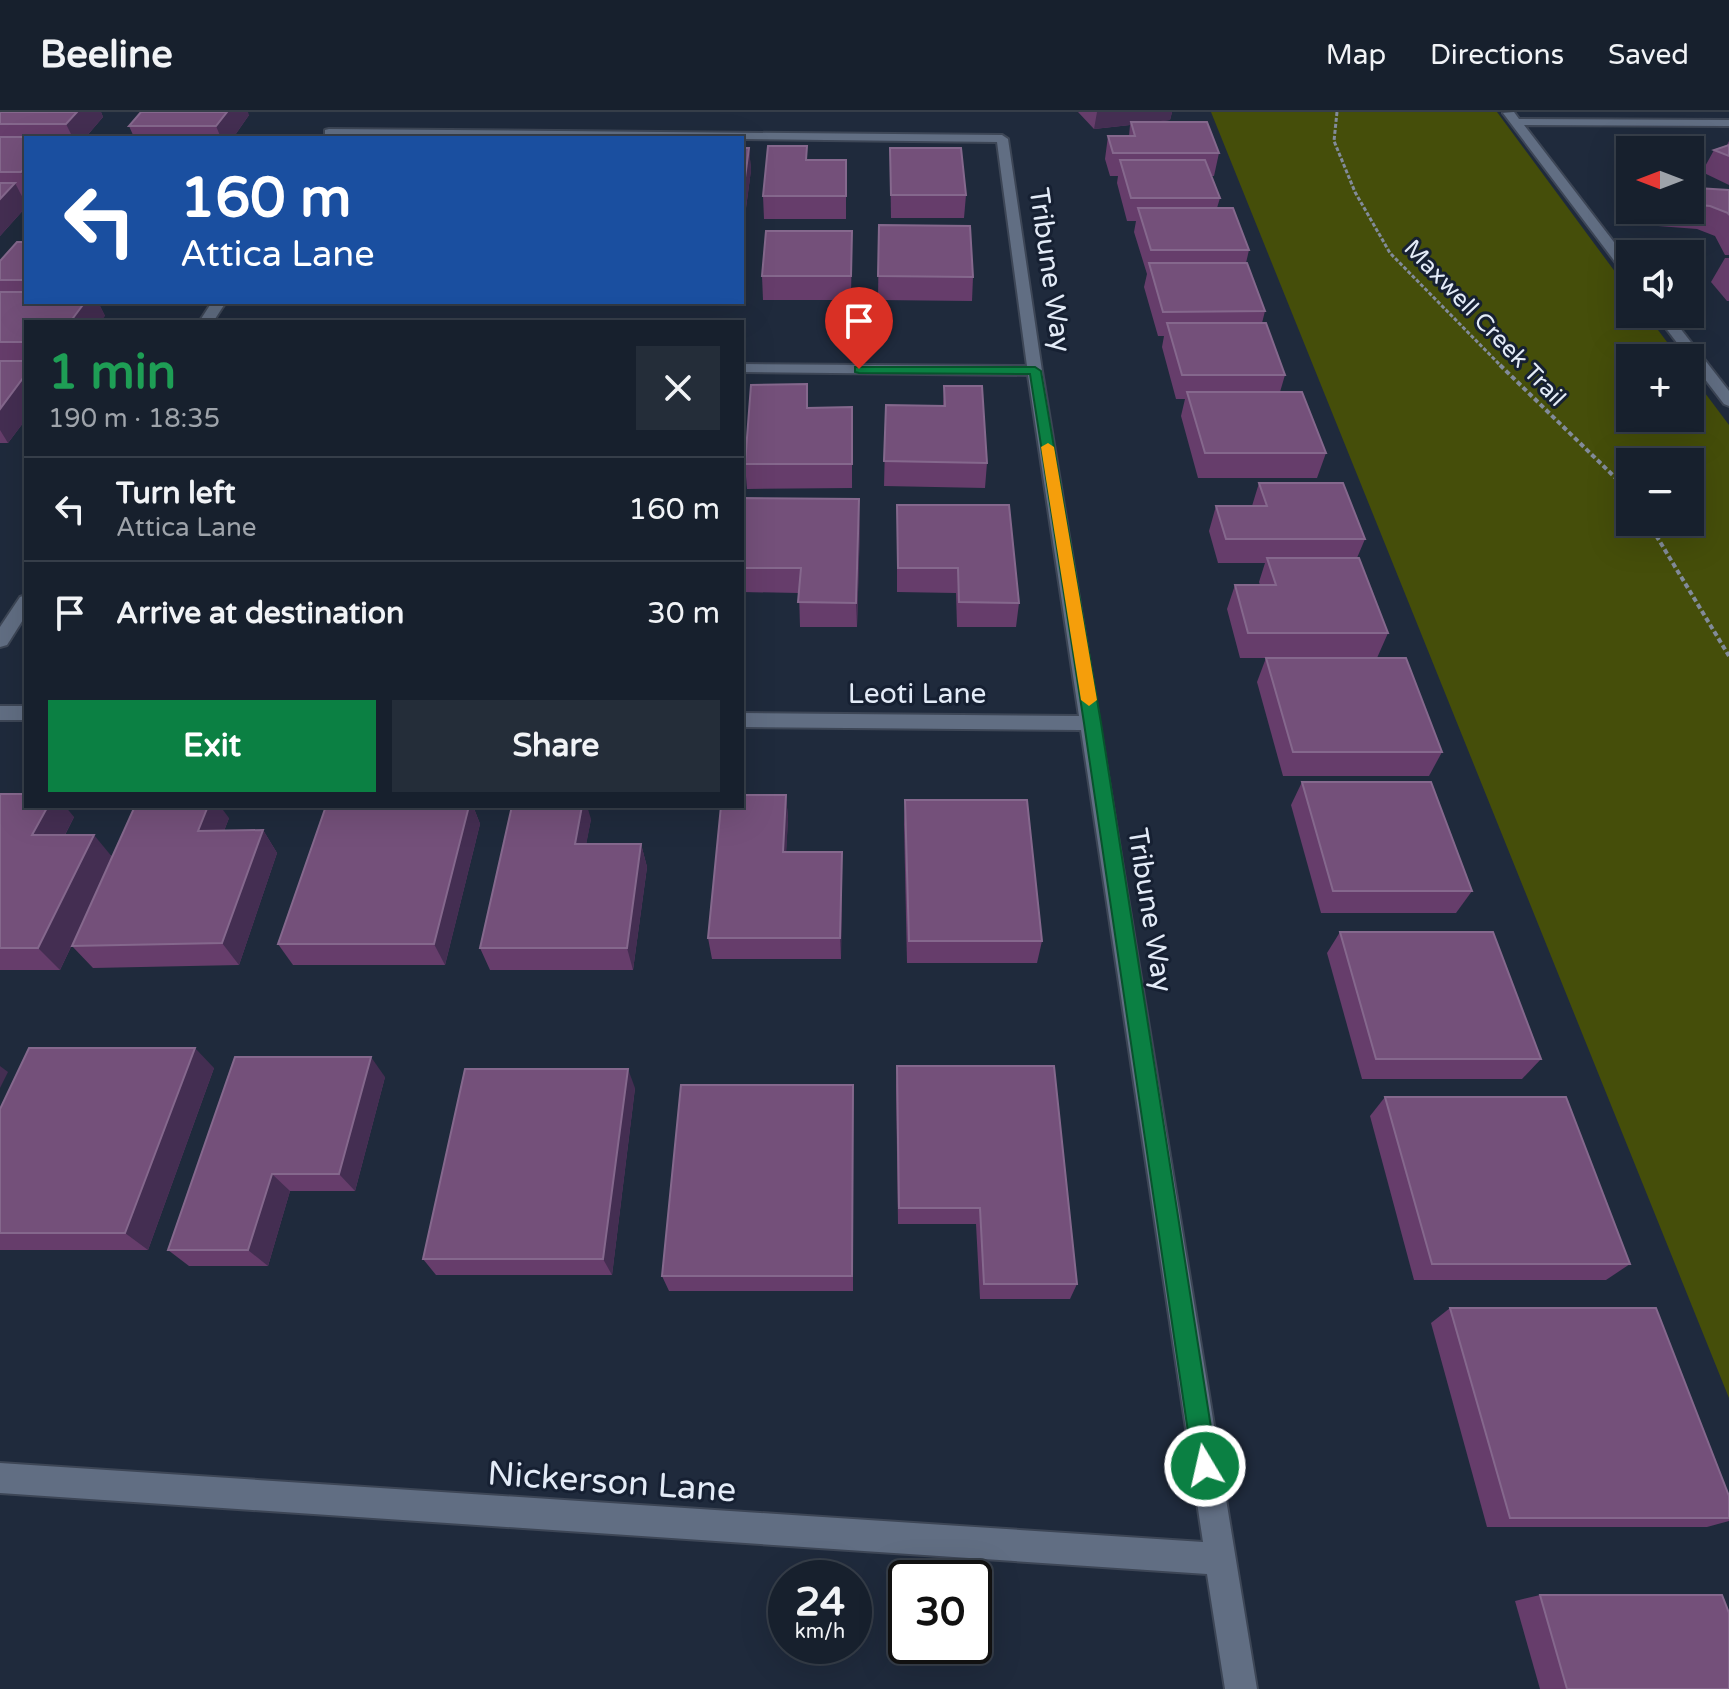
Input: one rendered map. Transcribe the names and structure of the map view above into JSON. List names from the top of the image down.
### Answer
{
  "streets": {
    "street": ["Tribune Way", "Leoti Lane", "Nickerson Lane"],
    "path": ["Maxwell Creek Trail"]
  },
  "crossings": [
    ["Tribune Way", "Leoti Lane"],
    ["Tribune Way", "Nickerson Lane"]
  ],
  "north": "left",
  "page": {
    "header": "Beeline",
    "nav": ["Map", "Directions", "Saved"],
    "map_buttons": ["+", "−"],
    "turn": ["160 m", "Attica Lane"],
    "heading": ["1 min", "190 m · 18:35"],
    "list": [
      {
        "name": "Turn left",
        "note": "Attica Lane",
        "value": "160 m"
      },
      {
        "name": "Arrive at destination",
        "value": "30 m"
      }
    ],
    "buttons": ["Exit", "Share"],
    "speed": "24 km/h",
    "limit": "30"
  }
}
